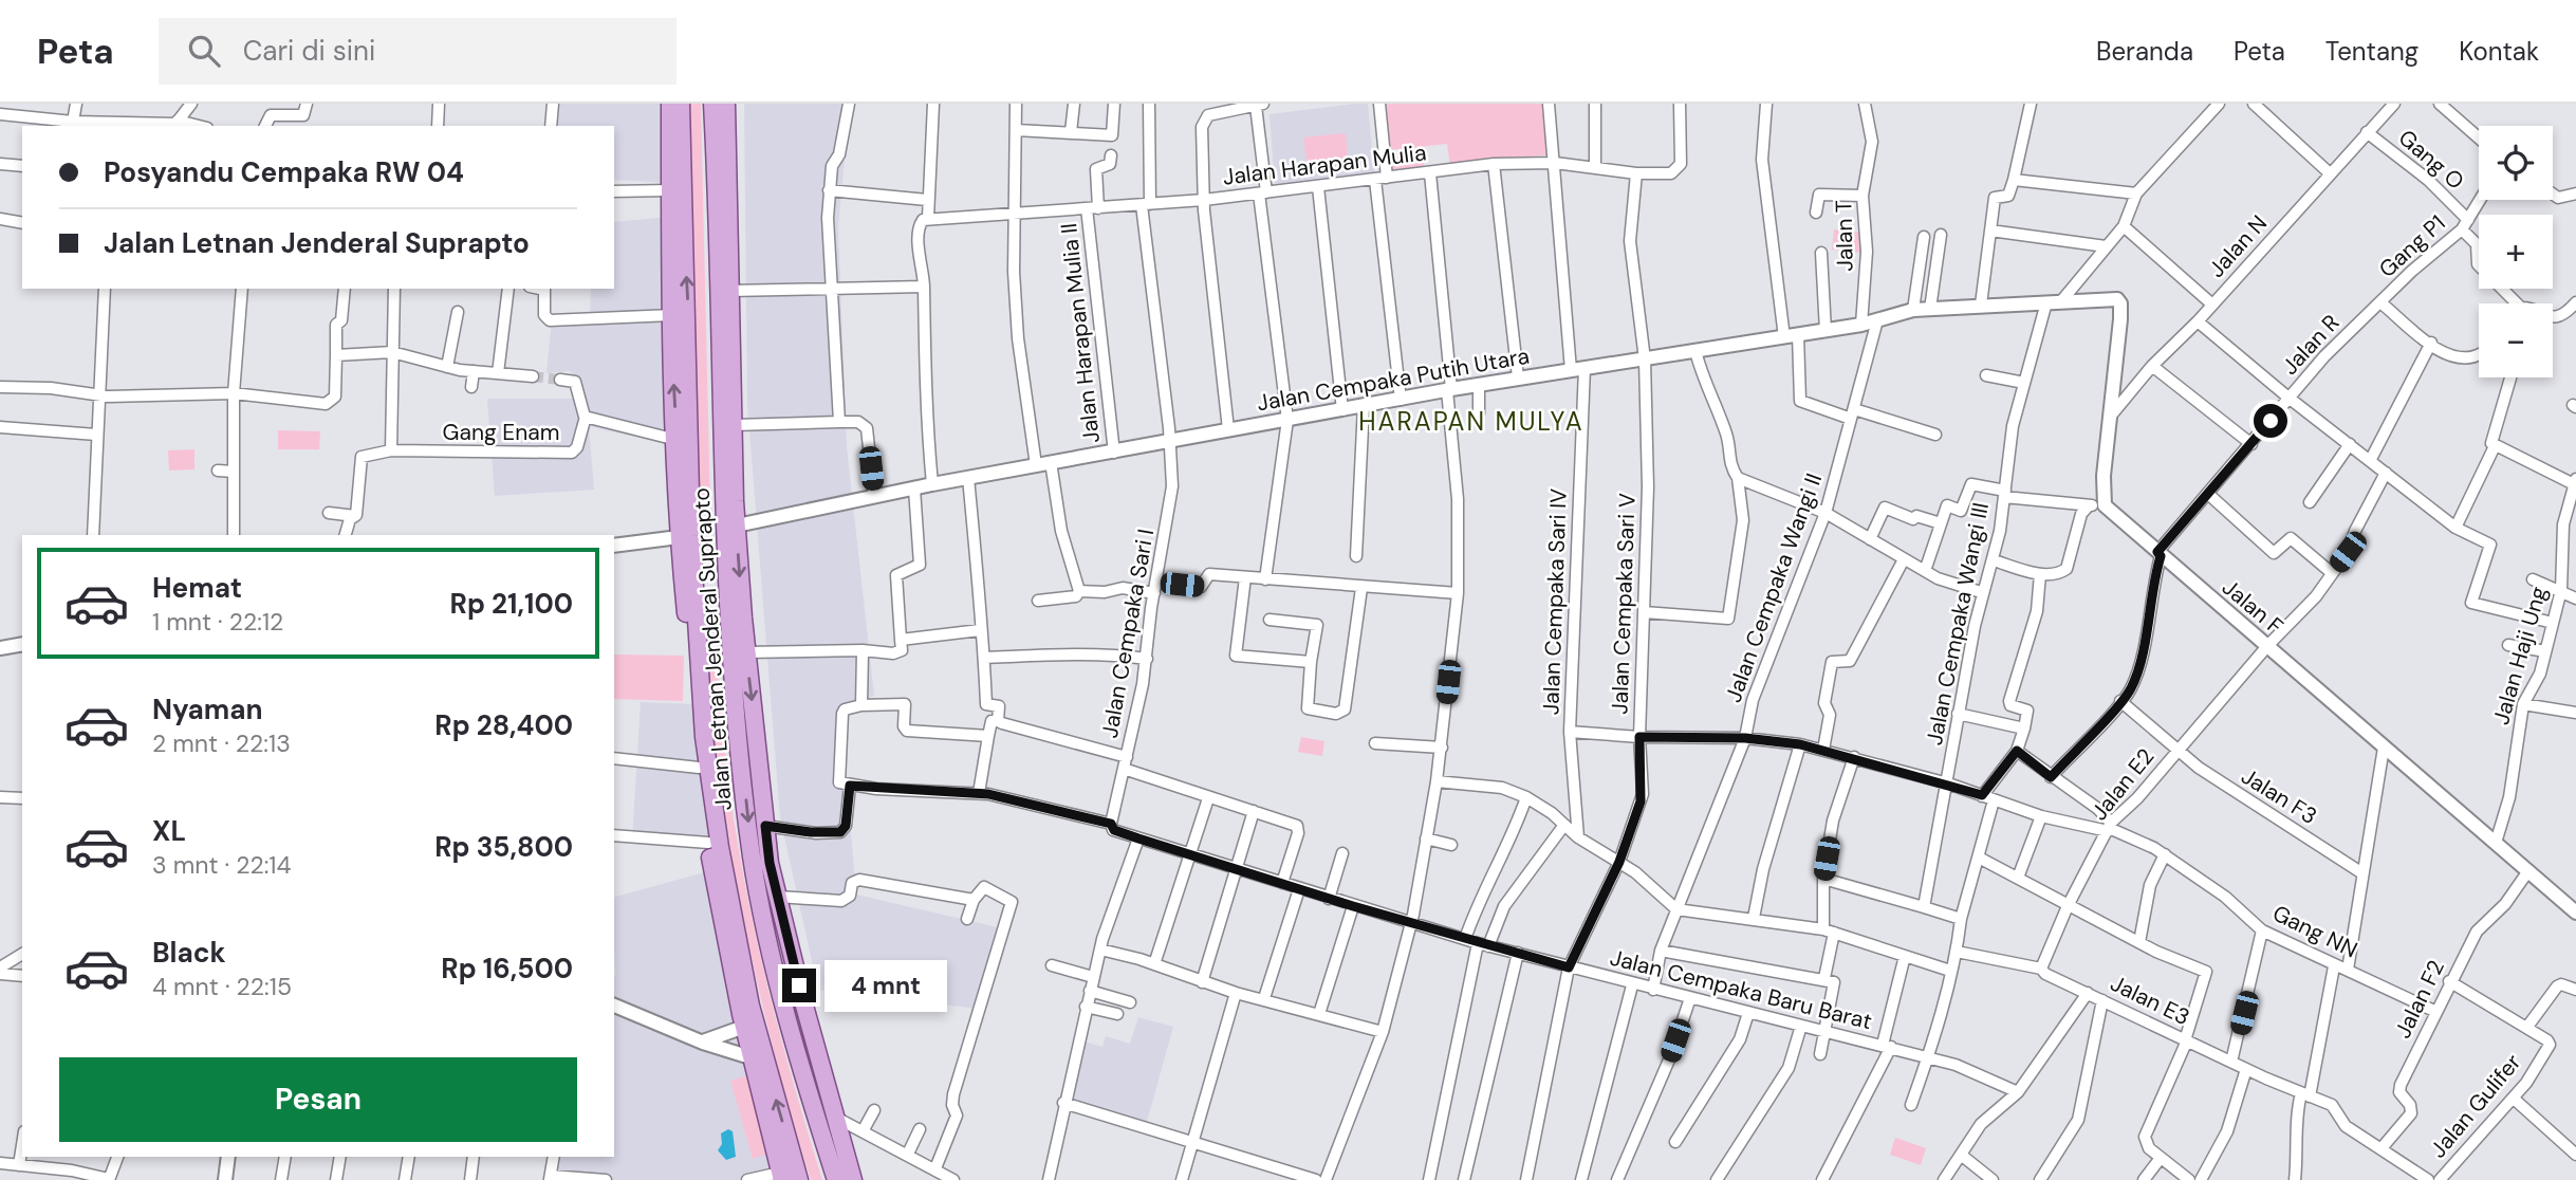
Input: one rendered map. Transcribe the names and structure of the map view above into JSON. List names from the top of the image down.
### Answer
{
  "streets": {
    "main road": ["Jalan Letnan Jenderal Suprapto"],
    "street": [
      "Gang O",
      "Jalan Harapan Mulia",
      "Jalan T",
      "Jalan N",
      "Gang P1",
      "Jalan Harapan Mulia II",
      "Jalan R",
      "Jalan Cempaka Putih Utara",
      "Gang Enam",
      "Jalan Cempaka Wangi II",
      "Jalan Cempaka Sari IV",
      "Jalan Cempaka Sari V",
      "Jalan F",
      "Jalan Cempaka Wangi III",
      "Jalan Cempaka Sari I",
      "Jalan Haji Ung",
      "Jalan E2",
      "Jalan F3",
      "Gang NN",
      "Jalan Cempaka Baru Barat",
      "Jalan F2",
      "Jalan E3",
      "Jalan Gulifer"
    ]
  },
  "crossings": [
    ["Gang O", "Jalan N"],
    ["Gang O", "Gang P1"],
    ["Jalan Harapan Mulia", "Jalan Harapan Mulia II"],
    ["Jalan Harapan Mulia", "Jalan Cempaka Sari IV"],
    ["Jalan Harapan Mulia", "Jalan Cempaka Sari V"],
    ["Jalan Harapan Mulia", "Jalan Cempaka Sari I"],
    ["Jalan T", "Jalan Cempaka Putih Utara"],
    ["Gang P1", "Jalan R"],
    ["Jalan Harapan Mulia II", "Jalan Cempaka Putih Utara"],
    ["Jalan R", "Jalan F"],
    ["Jalan Cempaka Putih Utara", "Jalan Cempaka Wangi II"],
    ["Jalan Cempaka Putih Utara", "Jalan Cempaka Sari IV"],
    ["Jalan Cempaka Putih Utara", "Jalan Cempaka Sari V"],
    ["Jalan Cempaka Putih Utara", "Jalan Cempaka Wangi III"],
    ["Jalan Cempaka Putih Utara", "Jalan Cempaka Sari I"],
    ["Jalan Cempaka Putih Utara", "Jalan Letnan Jenderal Suprapto"],
    ["Jalan Cempaka Wangi II", "Jalan Cempaka Baru Barat"],
    ["Jalan Cempaka Sari V", "Jalan Cempaka Baru Barat"],
    ["Jalan F", "Jalan Haji Ung"],
    ["Jalan F", "Jalan E2"],
    ["Jalan F", "Jalan F2"],
    ["Jalan Cempaka Sari I", "Jalan Cempaka Baru Barat"],
    ["Jalan E2", "Jalan F3"],
    ["Jalan E2", "Gang NN"],
    ["Jalan E2", "Jalan E3"],
    ["Gang NN", "Jalan F2"],
    ["Jalan F2", "Jalan E3"],
    ["Jalan F2", "Jalan Gulifer"]
  ],
  "districts": ["HARAPAN MULYA"],
  "page": {
    "header": "Peta",
    "search": "Cari di sini",
    "nav": [
      "Beranda",
      "Peta",
      "Tentang",
      "Kontak"
    ],
    "map_buttons": ["+", "−"],
    "banner": ["Posyandu Cempaka RW 04", "Jalan Letnan Jenderal Suprapto"],
    "list": [
      {
        "name": "Hemat",
        "note": "1 mnt · 22:12",
        "value": "Rp 21,100"
      },
      {
        "name": "Nyaman",
        "note": "2 mnt · 22:13",
        "value": "Rp 28,400"
      },
      {
        "name": "XL",
        "note": "3 mnt · 22:14",
        "value": "Rp 35,800"
      },
      {
        "name": "Black",
        "note": "4 mnt · 22:15",
        "value": "Rp 16,500"
      }
    ],
    "bubble": "4 mnt",
    "buttons": "Pesan"
  }
}
